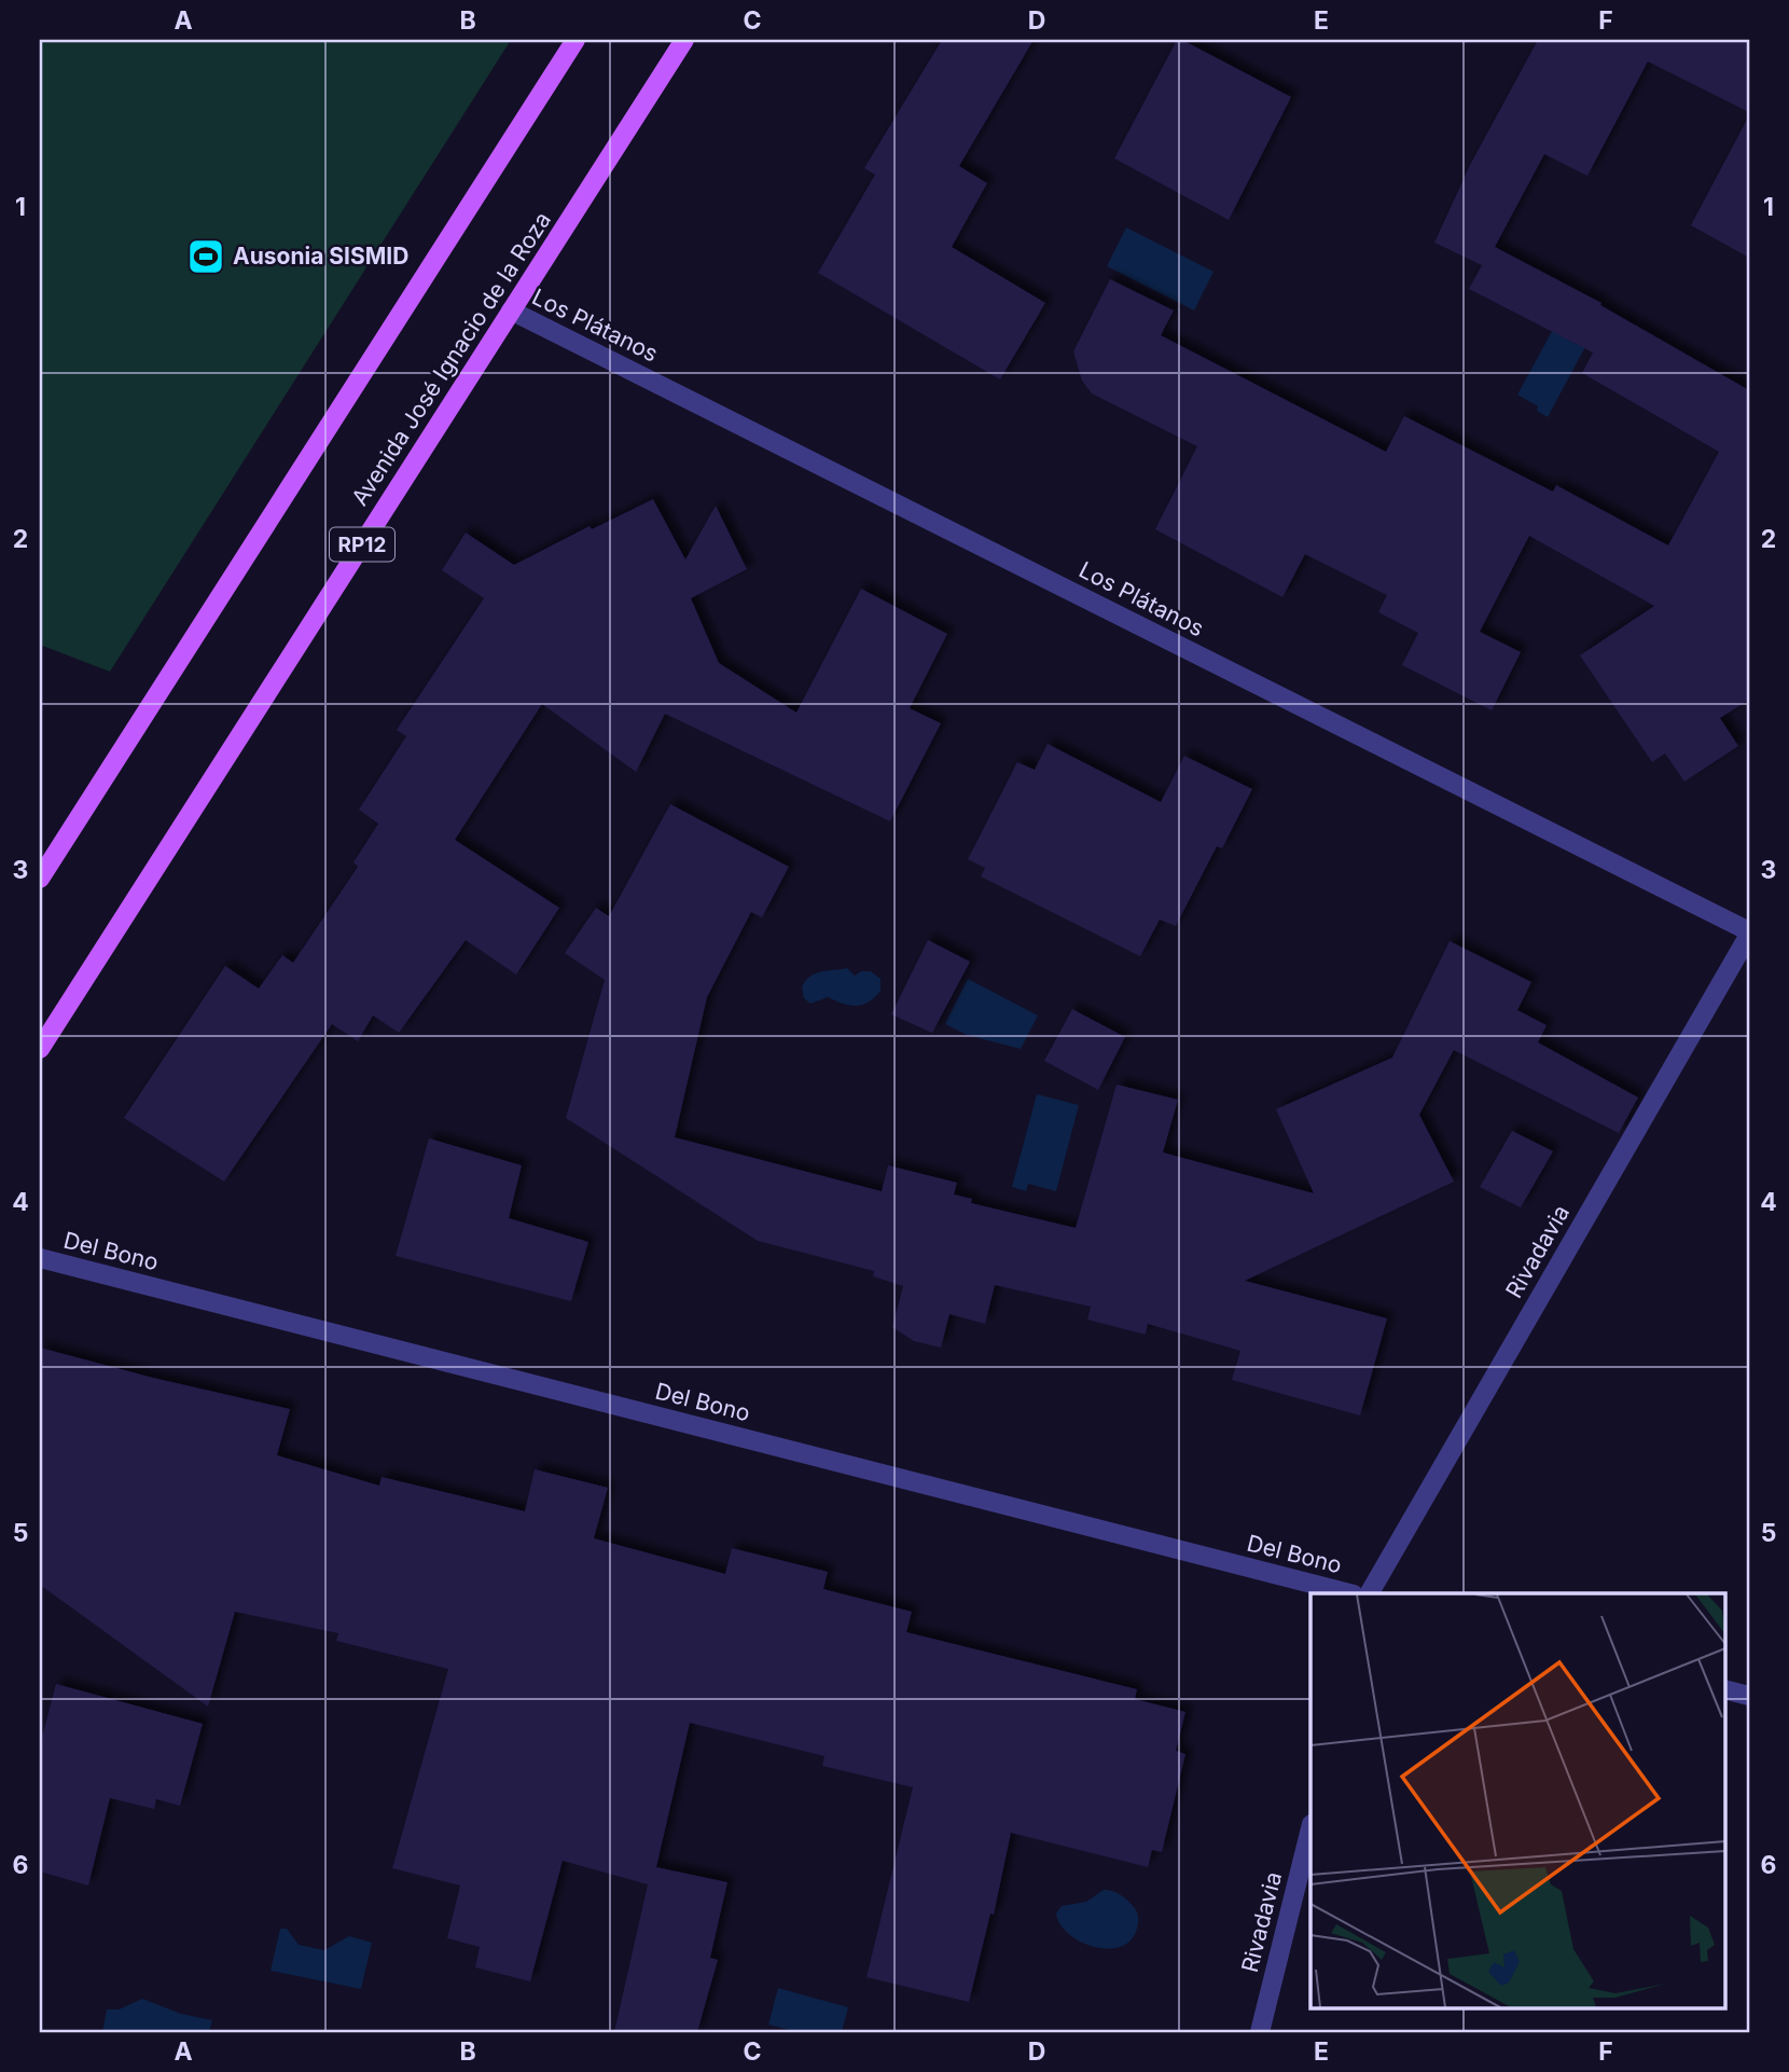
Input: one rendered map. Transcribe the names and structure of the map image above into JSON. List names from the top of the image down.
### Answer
{
  "streets": {
    "main road": ["Avenida José Ignacio de la Roza", "RP12"],
    "street": ["Los Plátanos", "Del Bono", "Rivadavia"]
  },
  "crossings": [
    ["Los Plátanos", "Avenida José Ignacio de la Roza"],
    ["Los Plátanos", "Rivadavia"]
  ],
  "places": {
    "sports": ["Ausonia SISMID"]
  },
  "grid": {
    "columns": [
      "A",
      "B",
      "C",
      "D",
      "E",
      "F"
    ],
    "rows": [
      "1",
      "2",
      "3",
      "4",
      "5",
      "6"
    ]
  }
}
